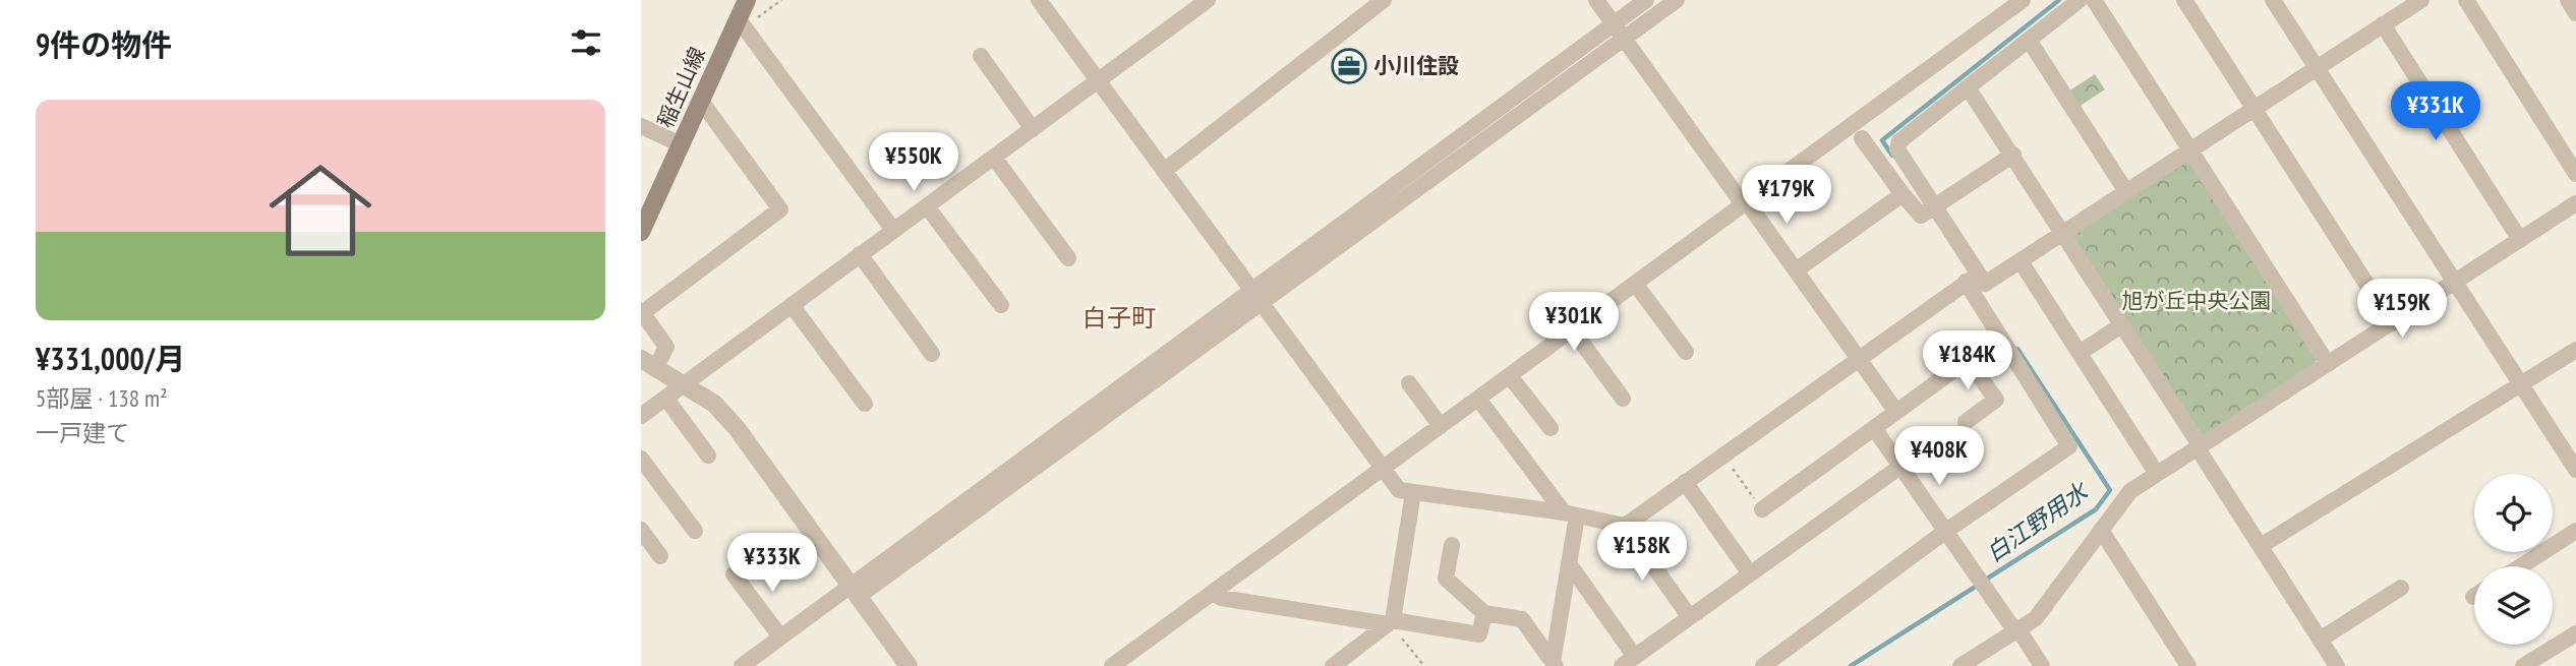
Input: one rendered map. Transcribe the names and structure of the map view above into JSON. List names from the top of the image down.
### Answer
{
  "streets": {
    "main road": ["稲生山線"]
  },
  "districts": ["白子町"],
  "water": ["白江野用水"],
  "parks": ["旭が丘中央公園"],
  "places": {
    "office": ["小川住設"]
  },
  "page": {
    "heading": "9件の物件",
    "price": [
      "¥331K",
      "¥550K",
      "¥179K",
      "¥159K",
      "¥301K",
      "¥184K",
      "¥408K",
      "¥158K",
      "¥333K"
    ],
    "list": [
      {
        "name": "¥331,000/月",
        "note": "5部屋 · 138 m² · 一戸建て"
      }
    ]
  }
}
